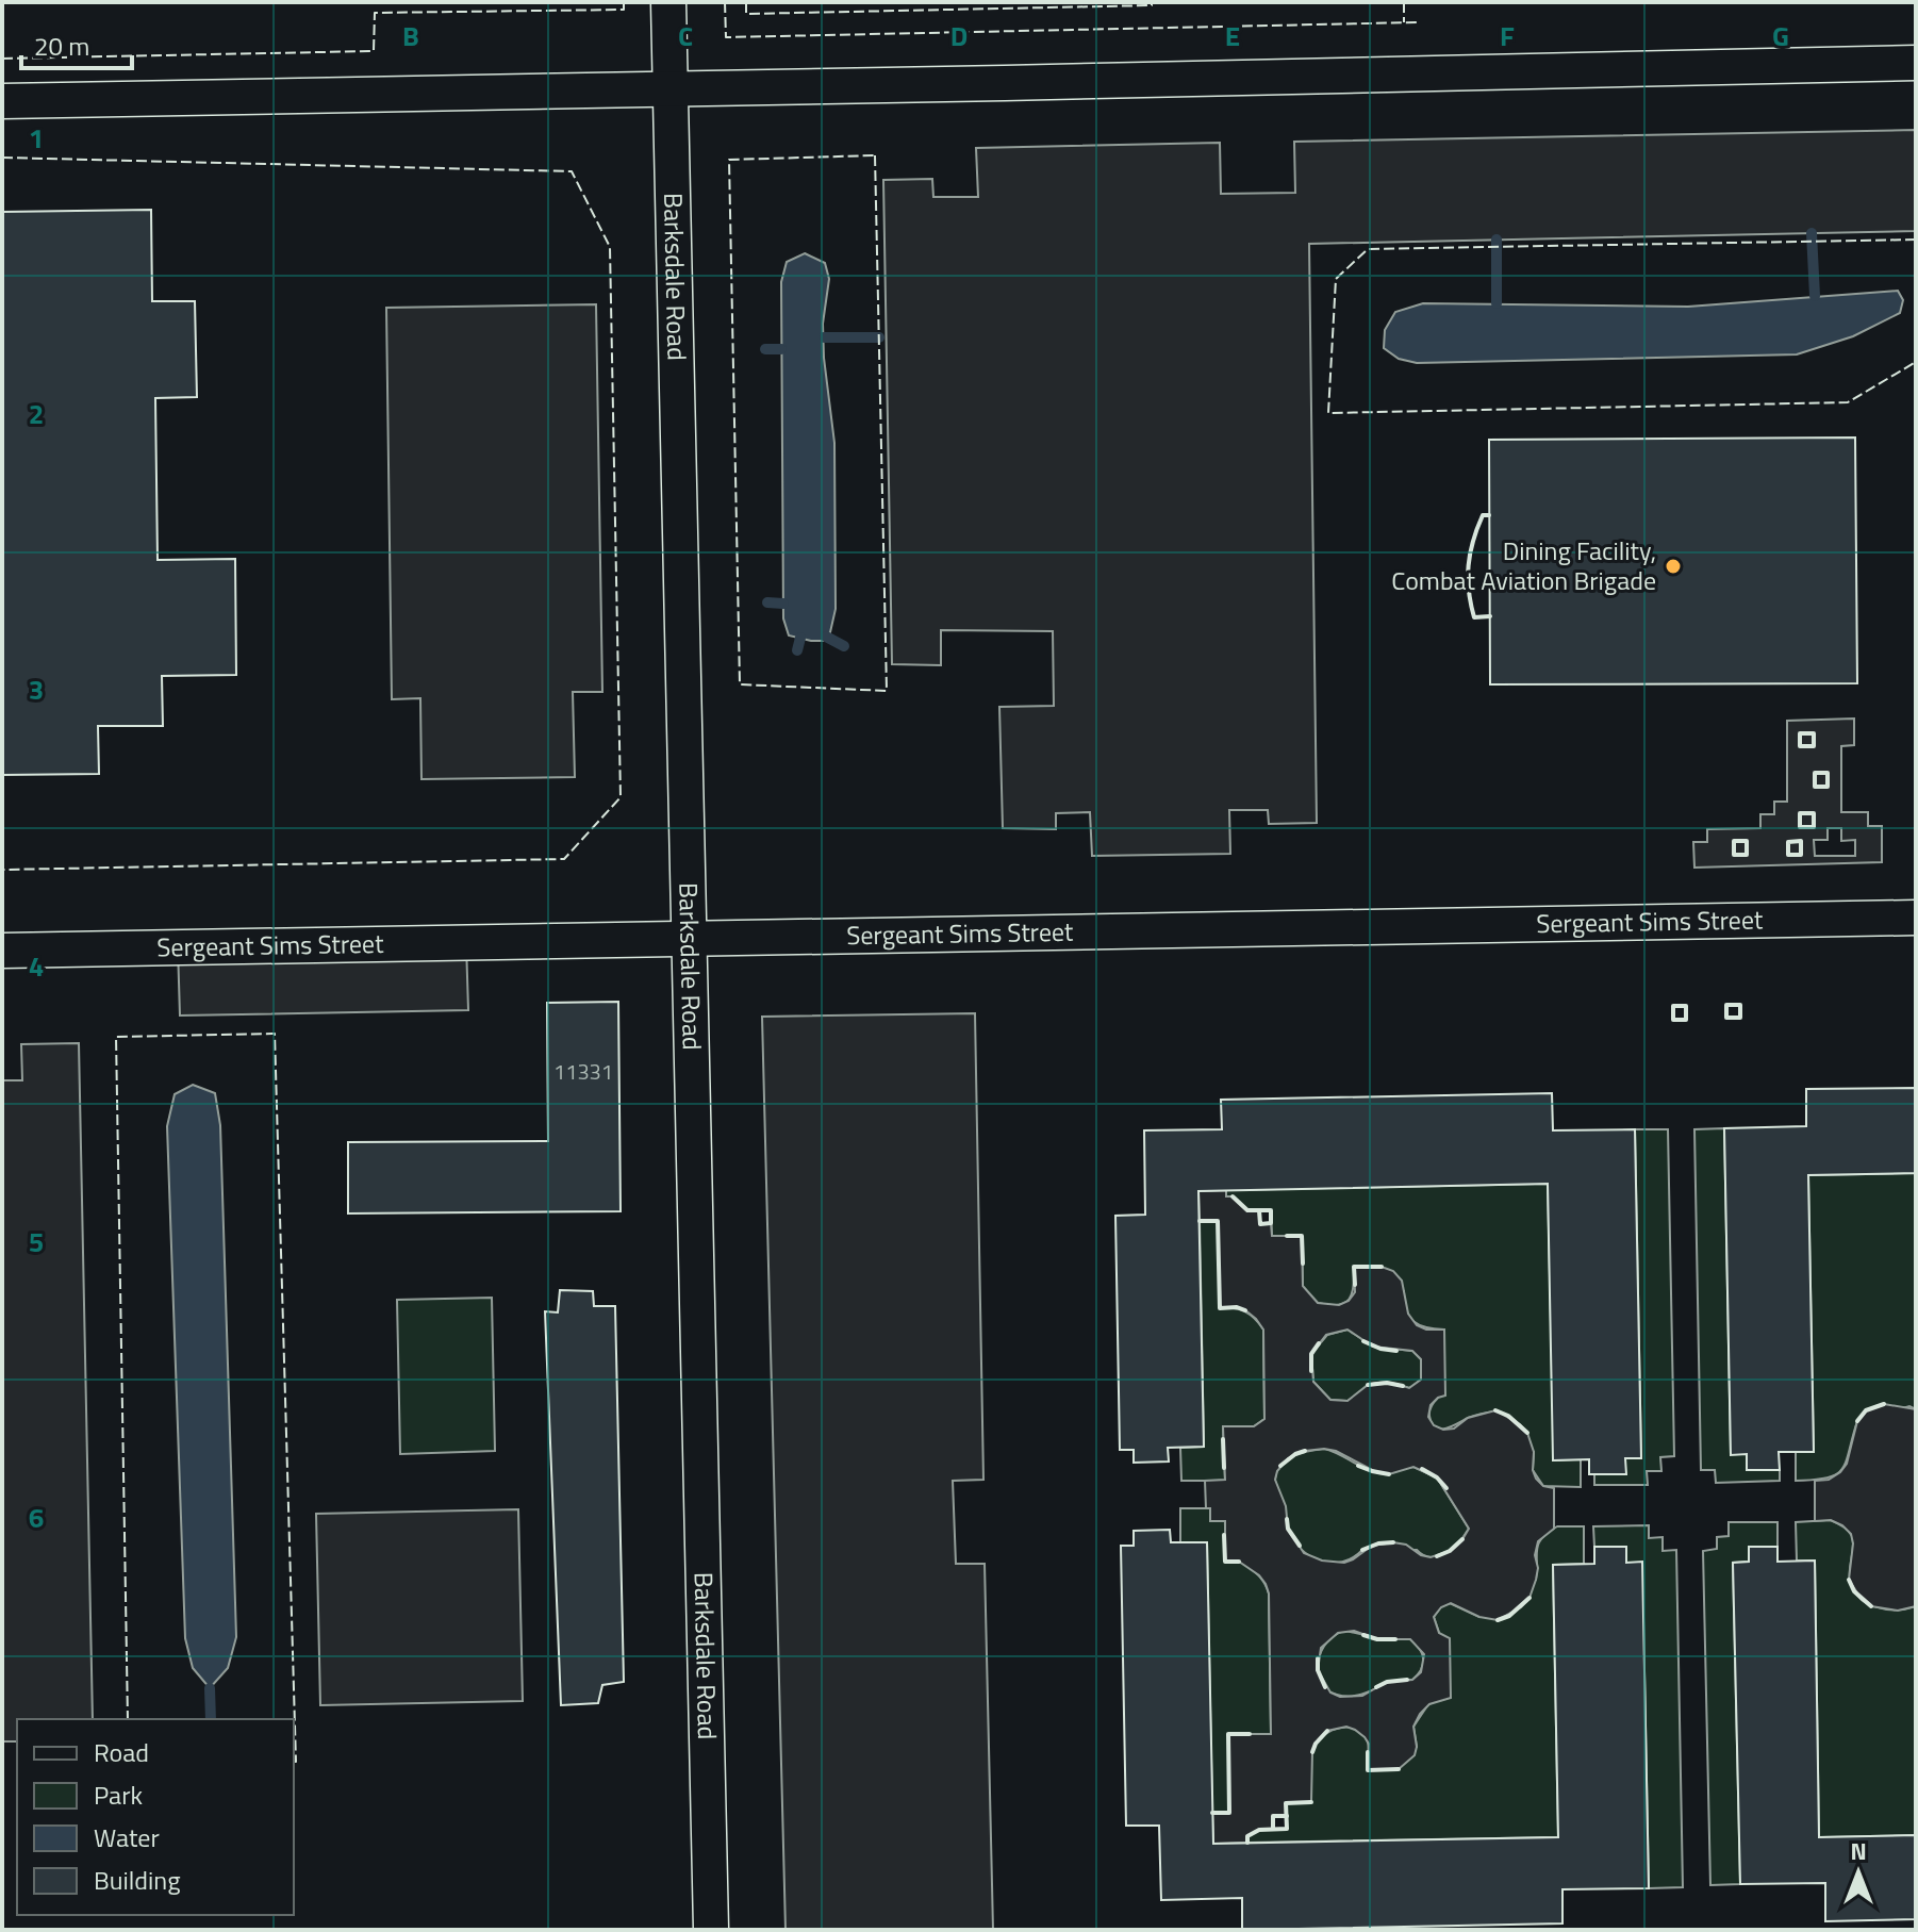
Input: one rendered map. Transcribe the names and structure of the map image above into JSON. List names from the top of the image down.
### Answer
{
  "streets": {
    "street": ["Barksdale Road", "Sergeant Sims Street"]
  },
  "crossings": [
    ["Barksdale Road", "Sergeant Sims Street"]
  ],
  "places": ["Dining Facility, Combat Aviation Brigade"],
  "house_numbers": ["11331"],
  "legend": [
    "Road",
    "Park",
    "Water",
    "Building"
  ],
  "scale_bar": "20 m",
  "north": "top",
  "grid": {
    "columns": [
      "B",
      "C",
      "D",
      "E",
      "F",
      "G"
    ],
    "rows": [
      "1",
      "2",
      "3",
      "4",
      "5",
      "6"
    ]
  }
}
